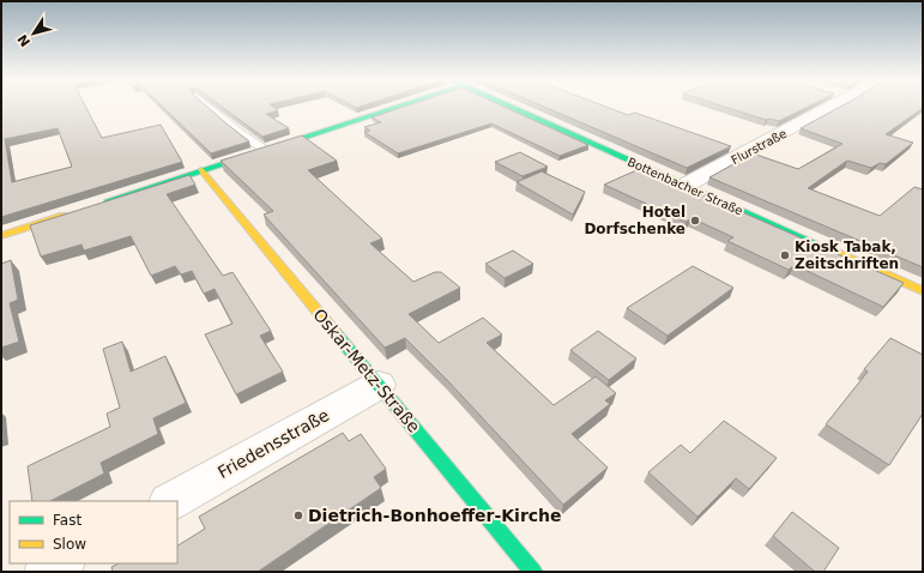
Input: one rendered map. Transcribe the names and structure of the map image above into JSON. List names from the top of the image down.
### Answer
{
  "streets": {
    "street": [
      "Flurstraße",
      "Bottenbacher Straße",
      "Oskar-Metz-Straße",
      "Friedensstraße"
    ]
  },
  "crossings": [
    ["Flurstraße", "Bottenbacher Straße"],
    ["Oskar-Metz-Straße", "Friedensstraße"]
  ],
  "places": ["Hotel Dorfschenke", "Kiosk Tabak, Zeitschriften", "Dietrich-Bonhoeffer-Kirche"],
  "legend": ["Fast", "Slow"],
  "north": "bottom left"
}
